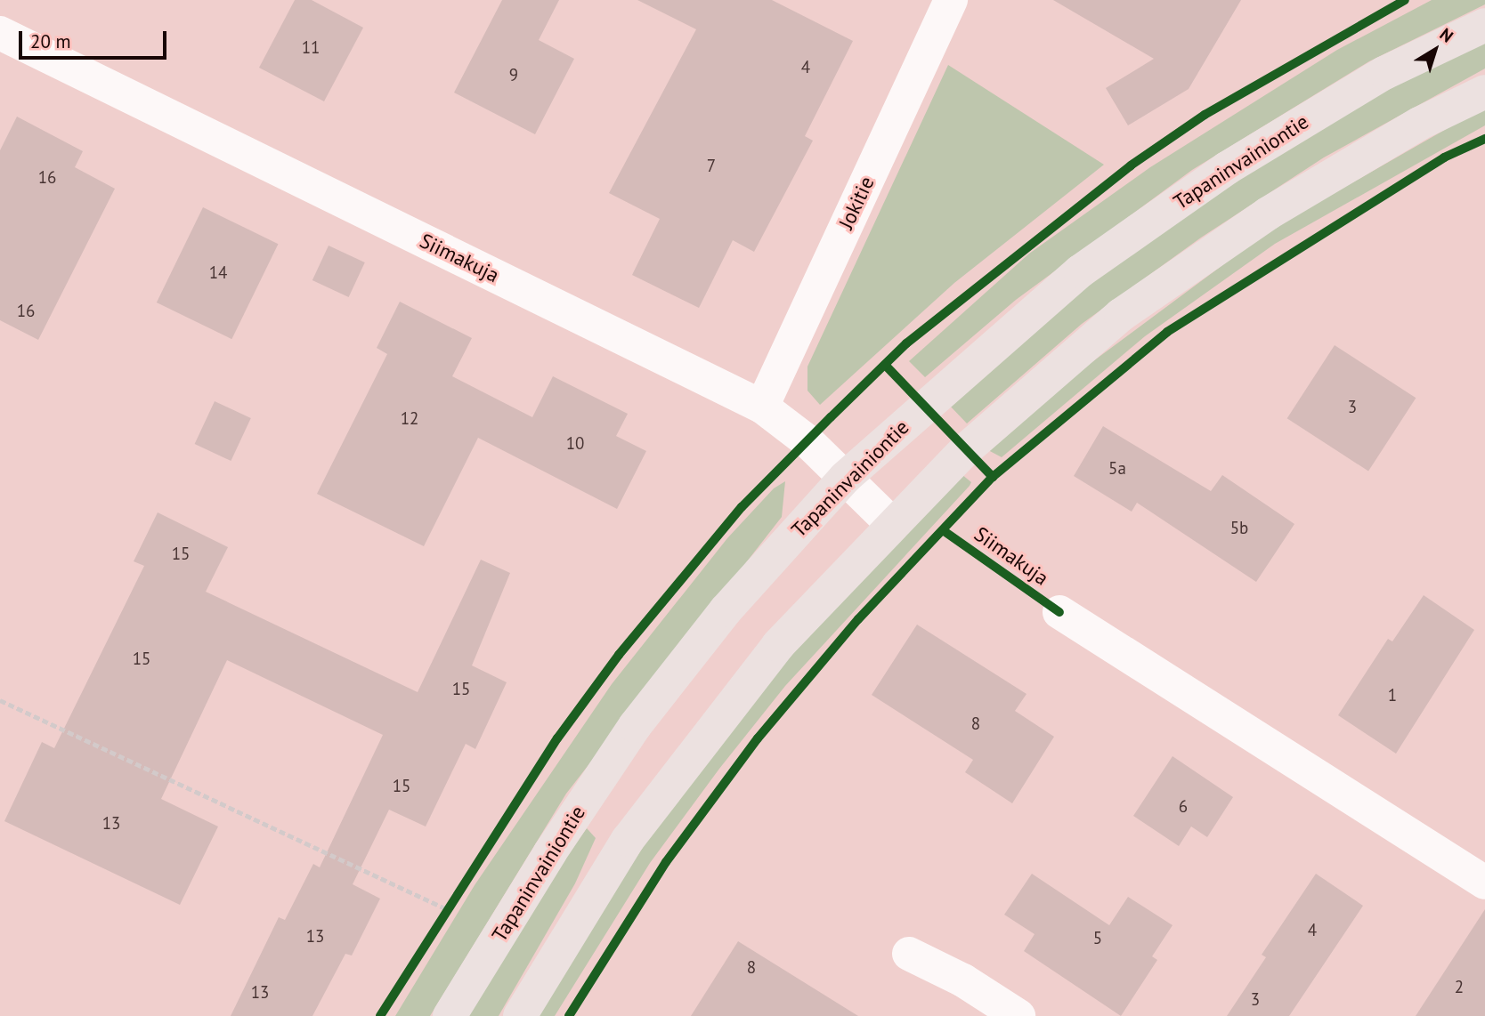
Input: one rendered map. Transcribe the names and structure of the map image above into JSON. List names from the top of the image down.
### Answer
{
  "streets": {
    "main road": ["Tapaninvainiontie"],
    "street": ["Jokitie", "Siimakuja"]
  },
  "crossings": [
    ["Tapaninvainiontie", "Siimakuja"],
    ["Jokitie", "Siimakuja"]
  ],
  "house_numbers": [
    "11",
    "4",
    "9",
    "7",
    "16",
    "14",
    "16",
    "3",
    "12",
    "10",
    "5a",
    "5b",
    "15",
    "15",
    "15",
    "1",
    "8",
    "15",
    "6",
    "13",
    "4",
    "13",
    "5",
    "8",
    "2",
    "13",
    "3"
  ],
  "scale_bar": "20 m",
  "north": "top right"
}
